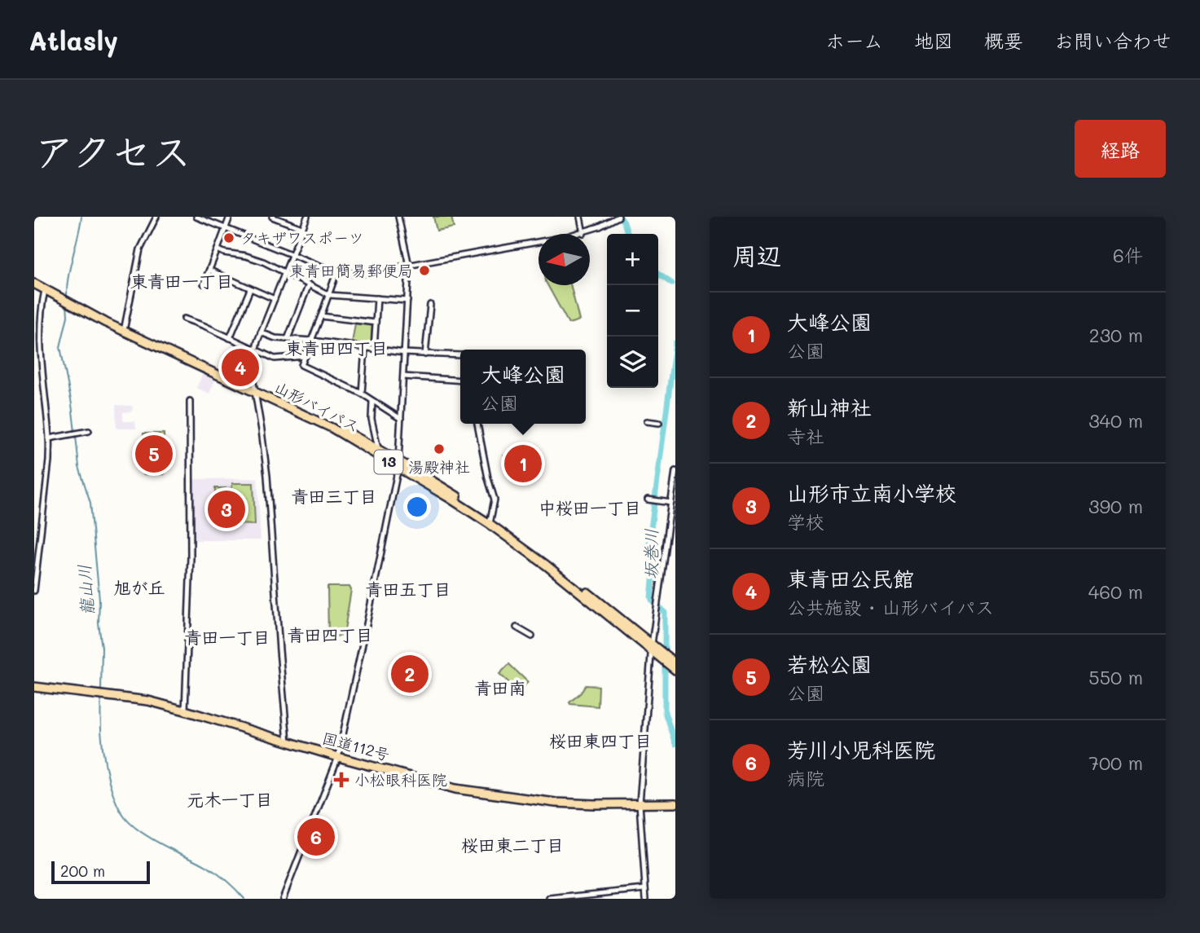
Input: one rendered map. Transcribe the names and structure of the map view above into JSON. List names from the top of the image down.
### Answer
{
  "streets": {
    "highway": ["山形バイパス", "13", "国道112号"]
  },
  "districts": [
    "東青田一丁目",
    "東青田四丁目",
    "青田三丁目",
    "中桜田一丁目",
    "旭が丘",
    "青田五丁目",
    "青田四丁目",
    "青田一丁目",
    "青田南",
    "桜田東四丁目",
    "元木一丁目",
    "桜田東二丁目"
  ],
  "water": ["坂巻川", "龍山川"],
  "places": {
    "other": ["タキザワスポーツ", "東青田簡易郵便局", "湯殿神社"],
    "health": ["小松眼科医院"]
  },
  "scale_bar": "200 m",
  "north": "left",
  "page": {
    "header": "Atlasly",
    "nav": [
      "ホーム",
      "地図",
      "概要",
      "お問い合わせ"
    ],
    "title": "アクセス",
    "buttons": "経路",
    "heading": ["周辺", "6件"],
    "map_buttons": ["+", "−"],
    "list": [
      {
        "mark": "1",
        "name": "大峰公園",
        "note": "公園",
        "value": "230 m"
      },
      {
        "mark": "2",
        "name": "新山神社",
        "note": "寺社",
        "value": "340 m"
      },
      {
        "mark": "3",
        "name": "山形市立南小学校",
        "note": "学校",
        "value": "390 m"
      },
      {
        "mark": "4",
        "name": "東青田公民館",
        "note": "公共施設 · 山形バイパス",
        "value": "460 m"
      },
      {
        "mark": "5",
        "name": "若松公園",
        "note": "公園",
        "value": "550 m"
      },
      {
        "mark": "6",
        "name": "芳川小児科医院",
        "note": "病院",
        "value": "700 m"
      }
    ],
    "pins": [
      "4",
      "5",
      "1",
      "3",
      "2",
      "6"
    ],
    "popup": ["大峰公園", "公園"],
    "scale": "200 m"
  }
}
